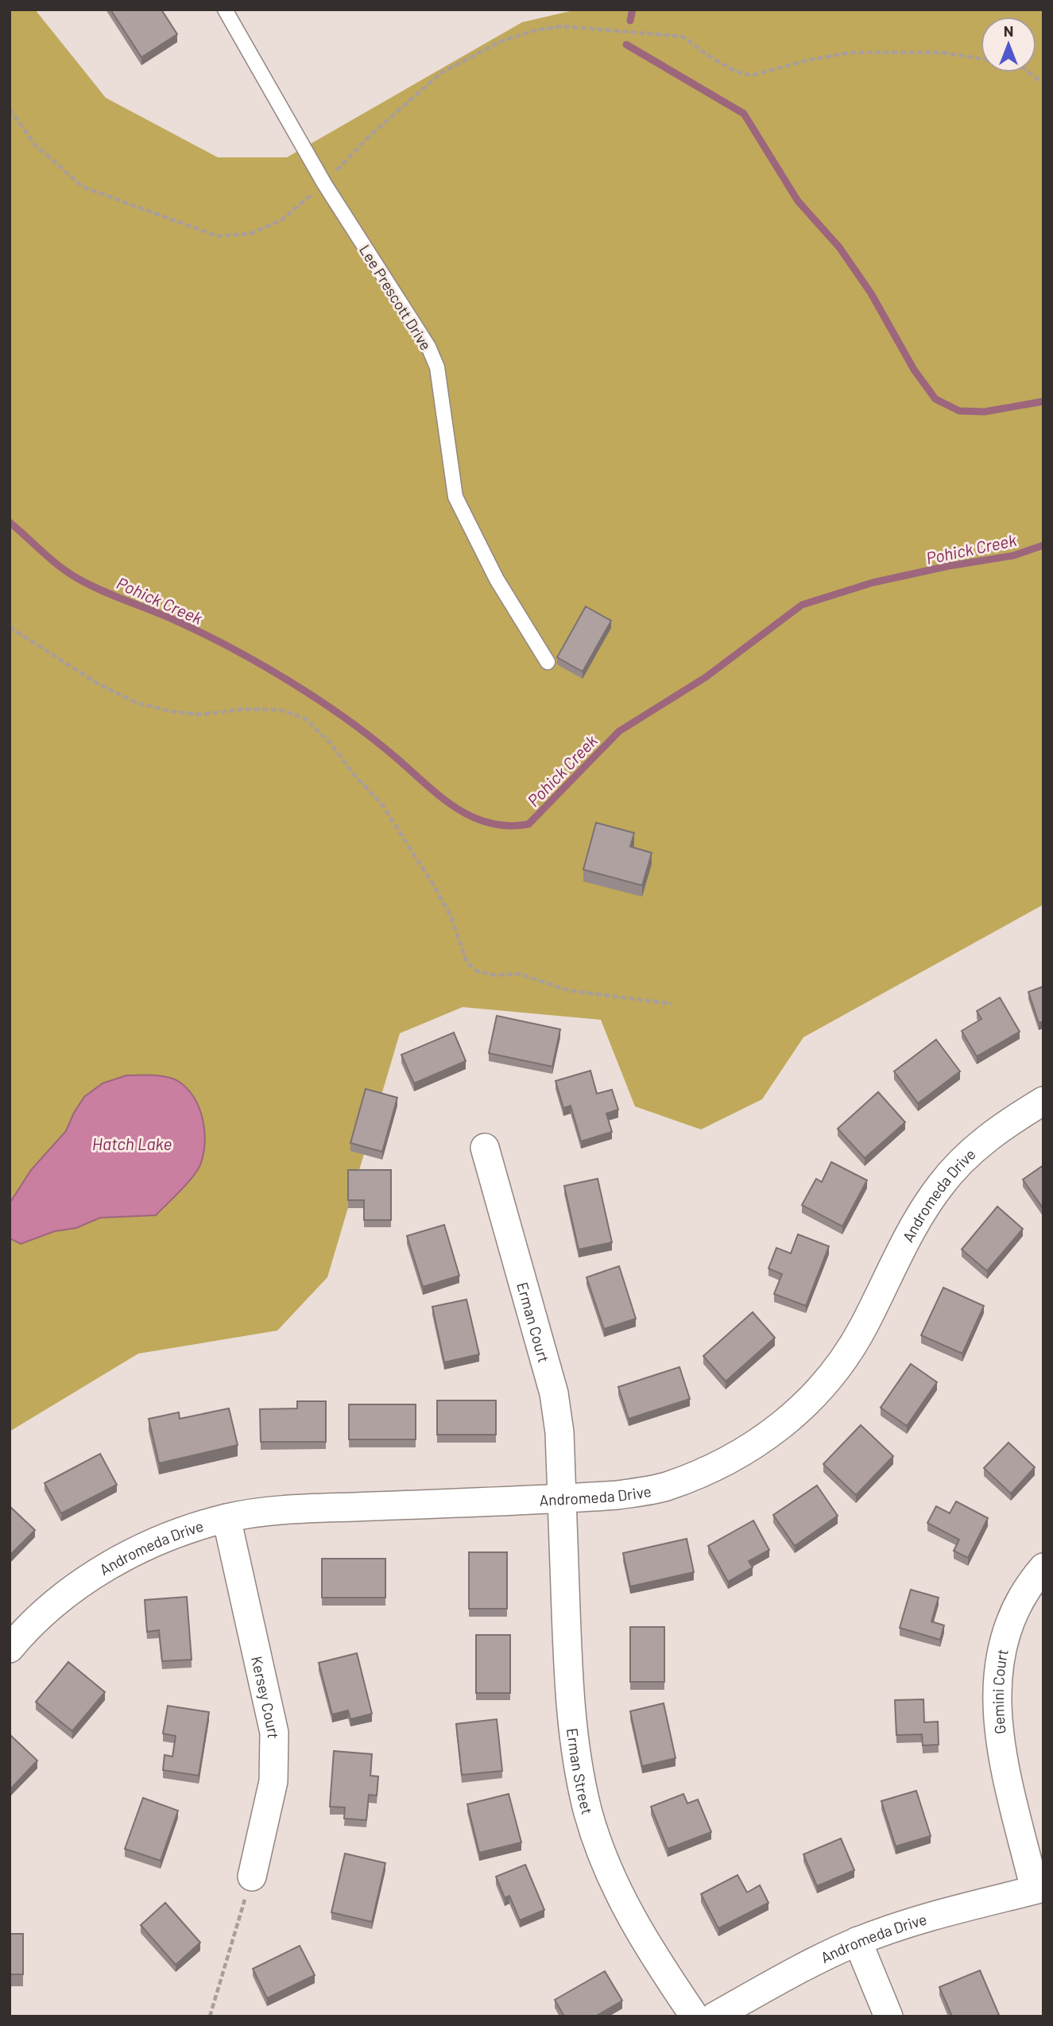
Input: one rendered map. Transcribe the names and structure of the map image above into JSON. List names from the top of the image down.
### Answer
{
  "streets": {
    "street": [
      "Andromeda Drive",
      "Erman Court",
      "Gemini Court",
      "Kersey Court",
      "Erman Street"
    ],
    "lane": ["Lee Prescott Drive"]
  },
  "crossings": [
    ["Andromeda Drive", "Erman Court"],
    ["Andromeda Drive", "Gemini Court"],
    ["Andromeda Drive", "Kersey Court"],
    ["Andromeda Drive", "Erman Street"],
    ["Erman Court", "Erman Street"]
  ],
  "water": ["Pohick Creek", "Hatch Lake"],
  "north": "top"
}
